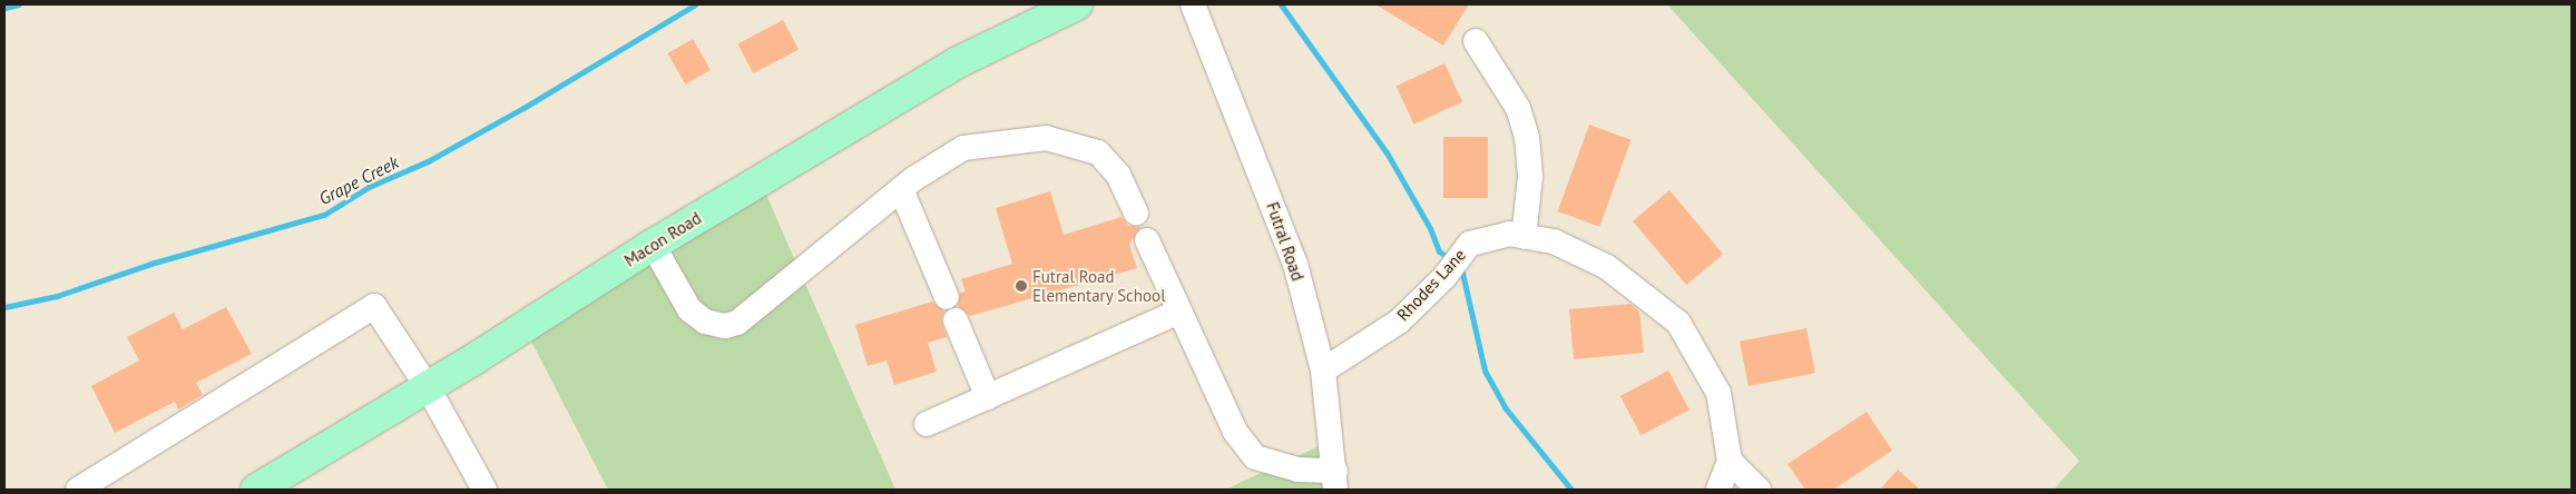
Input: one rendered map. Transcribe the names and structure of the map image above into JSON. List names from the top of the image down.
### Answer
{
  "streets": {
    "main road": ["Macon Road"],
    "street": ["Futral Road", "Rhodes Lane"]
  },
  "crossings": [
    ["Futral Road", "Rhodes Lane"]
  ],
  "water": ["Grape Creek"],
  "places": ["Futral Road Elementary School"]
}
